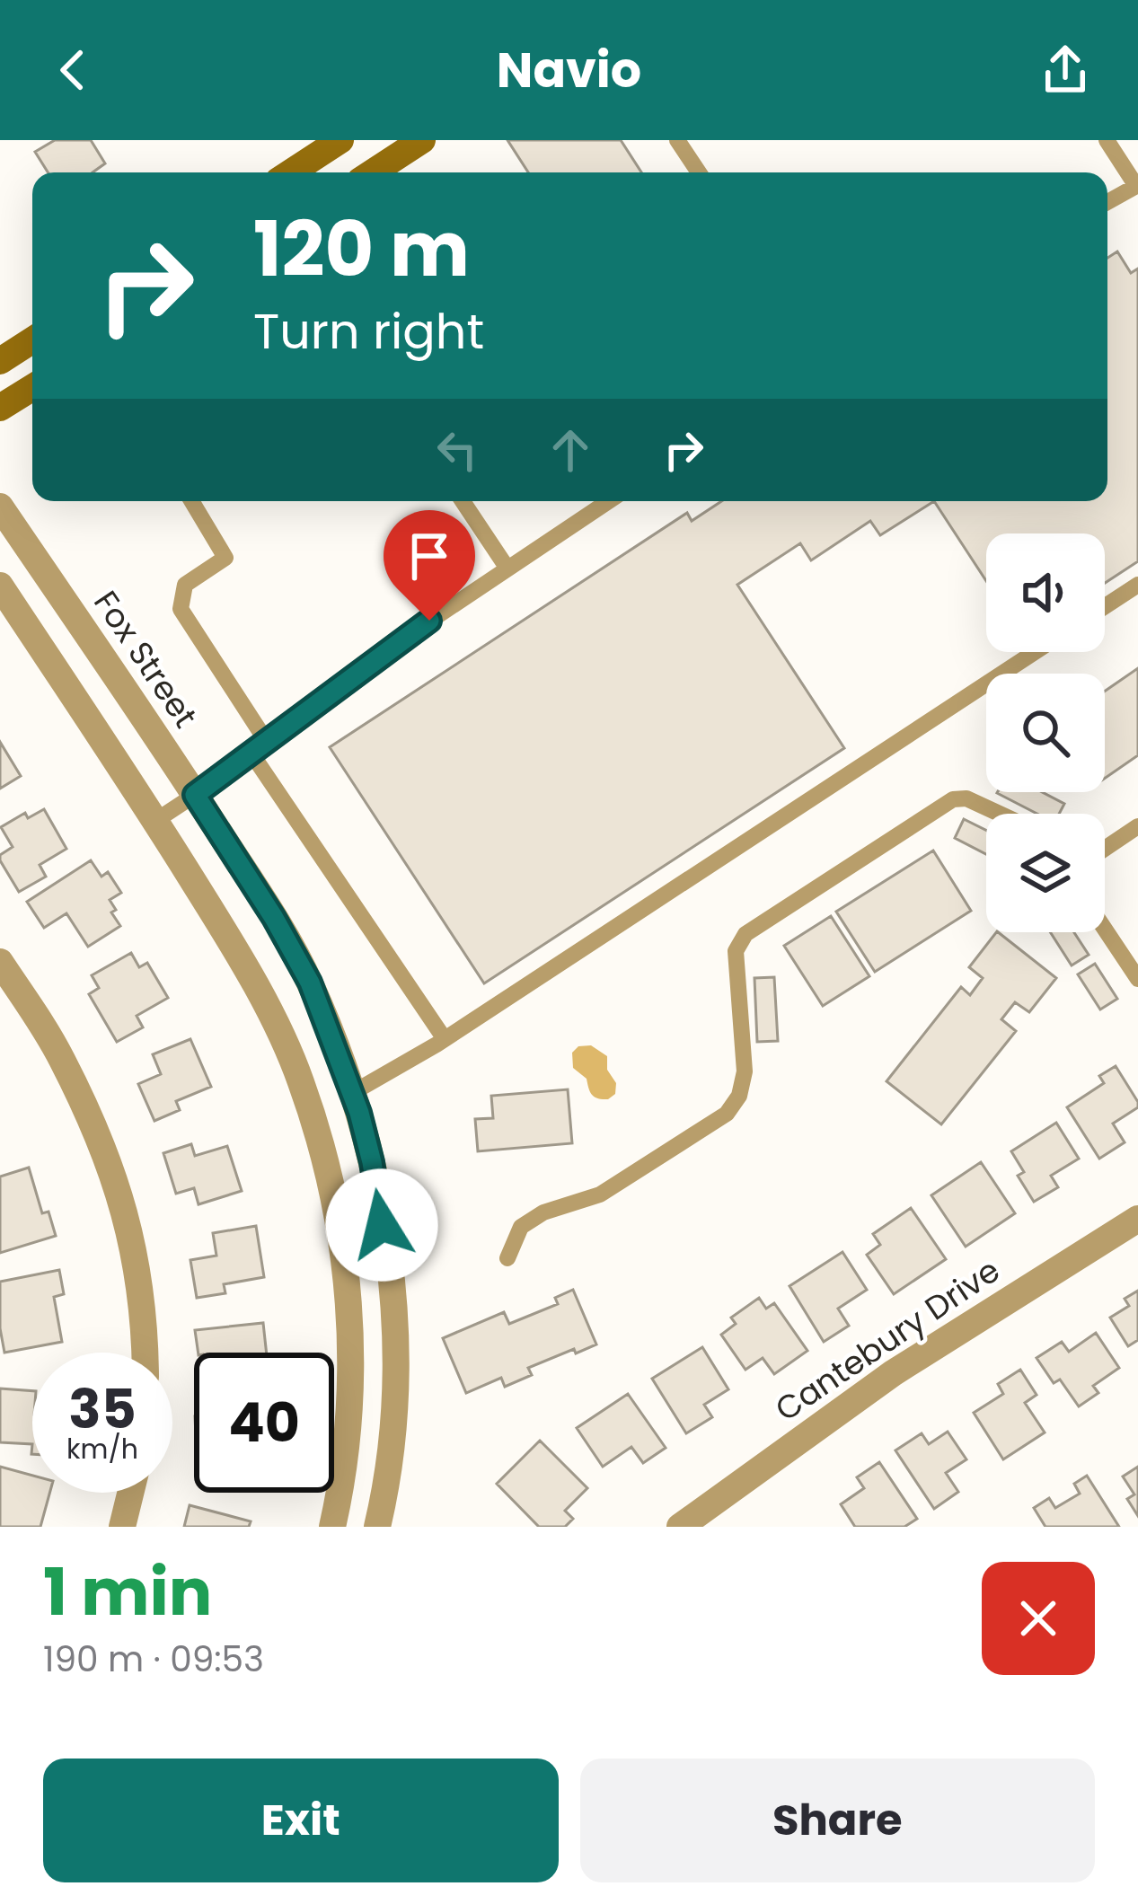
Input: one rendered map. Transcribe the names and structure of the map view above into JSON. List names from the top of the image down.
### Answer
{
  "streets": {
    "street": ["Fox Street", "Cantebury Drive"]
  },
  "page": {
    "header": "Navio",
    "turn": ["120 m", "Turn right"],
    "speed": "35 km/h",
    "limit": "40",
    "heading": ["1 min", "190 m · 09:53"],
    "buttons": ["Exit", "Share"]
  }
}
